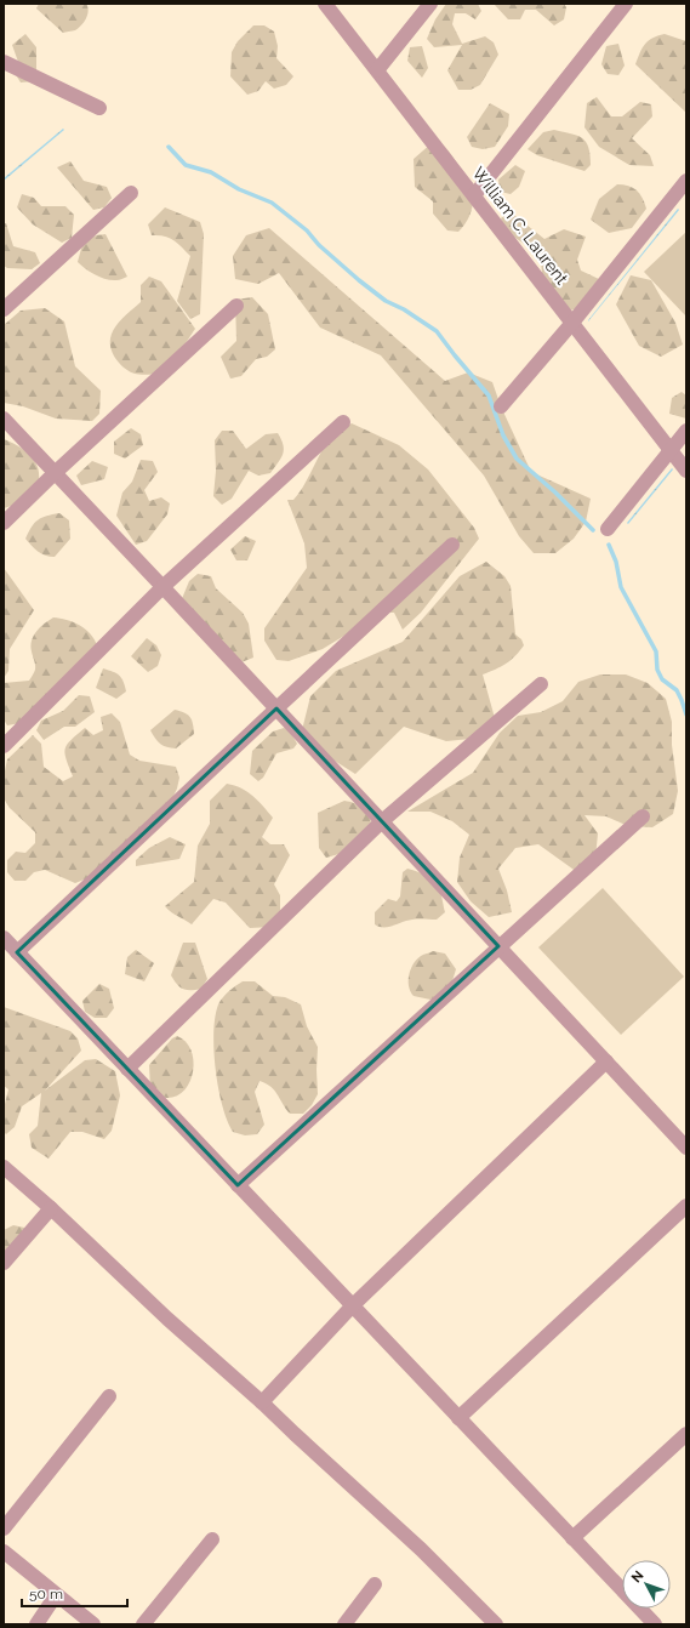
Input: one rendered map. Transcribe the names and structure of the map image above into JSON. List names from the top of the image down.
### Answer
{
  "streets": {
    "street": ["William C. Laurent"]
  },
  "scale_bar": "50 m",
  "north": "top left"
}
